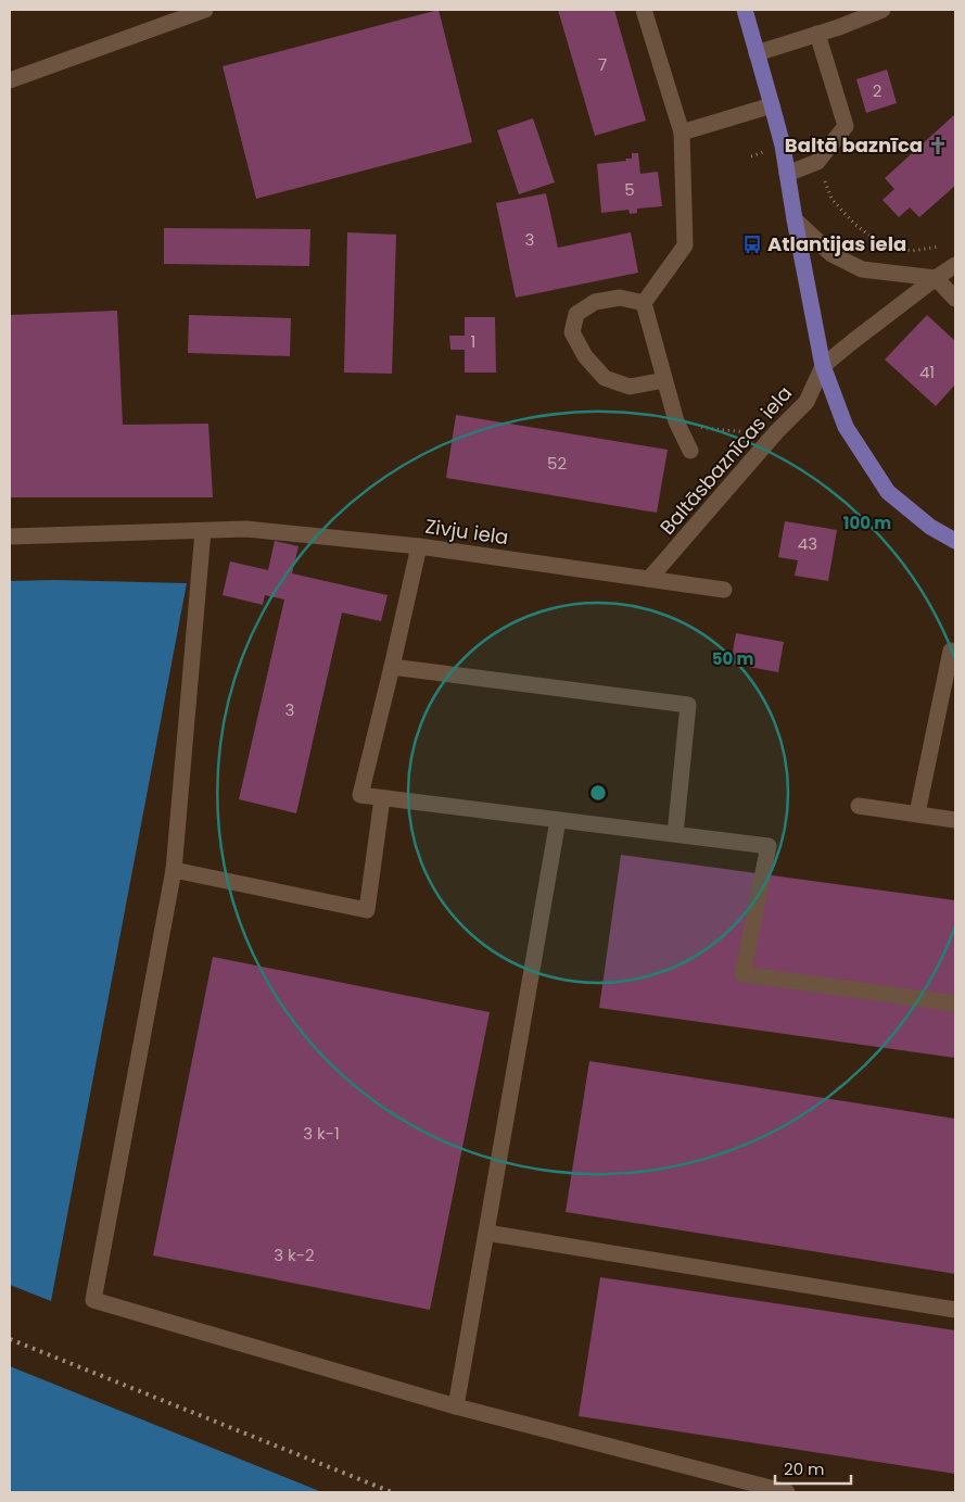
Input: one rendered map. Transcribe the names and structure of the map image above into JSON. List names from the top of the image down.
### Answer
{
  "streets": {
    "street": ["Baltāsbaznīcas iela", "Zivju iela"]
  },
  "crossings": [
    ["Baltāsbaznīcas iela", "Zivju iela"]
  ],
  "places": {
    "church": ["Baltā baznīca"],
    "bus stop": ["Atlantijas iela"]
  },
  "house_numbers": [
    "7",
    "2",
    "5",
    "3",
    "1",
    "41",
    "52",
    "43",
    "3",
    "3 k-1",
    "3 k-2"
  ],
  "scale_bar": "20 m",
  "rings": ["100 m", "50 m"]
}
